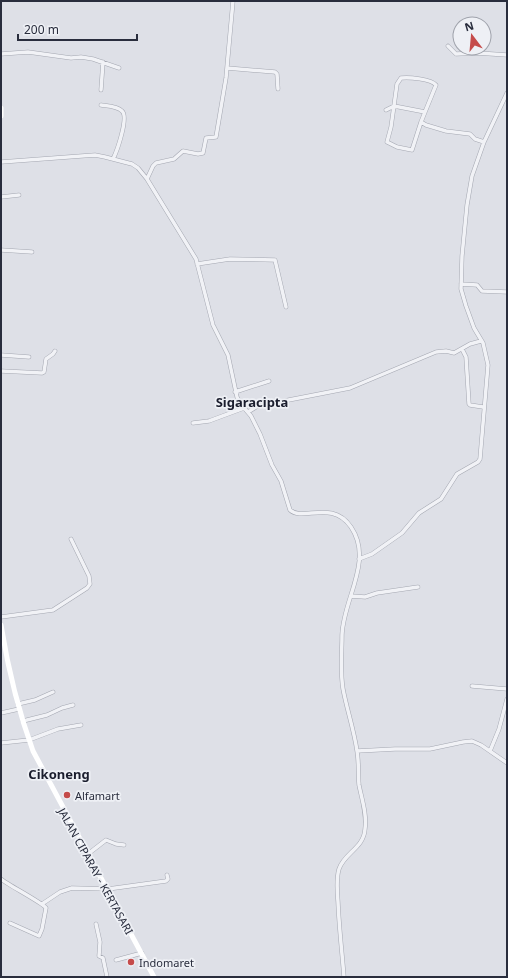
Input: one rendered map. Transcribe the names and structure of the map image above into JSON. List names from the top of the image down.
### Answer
{
  "streets": {
    "main road": ["JALAN CIPARAY - KERTASARI"]
  },
  "districts": ["Sigaracipta", "Cikoneng"],
  "places": ["Alfamart", "Indomaret"],
  "scale_bar": "200 m",
  "north": "top"
}
